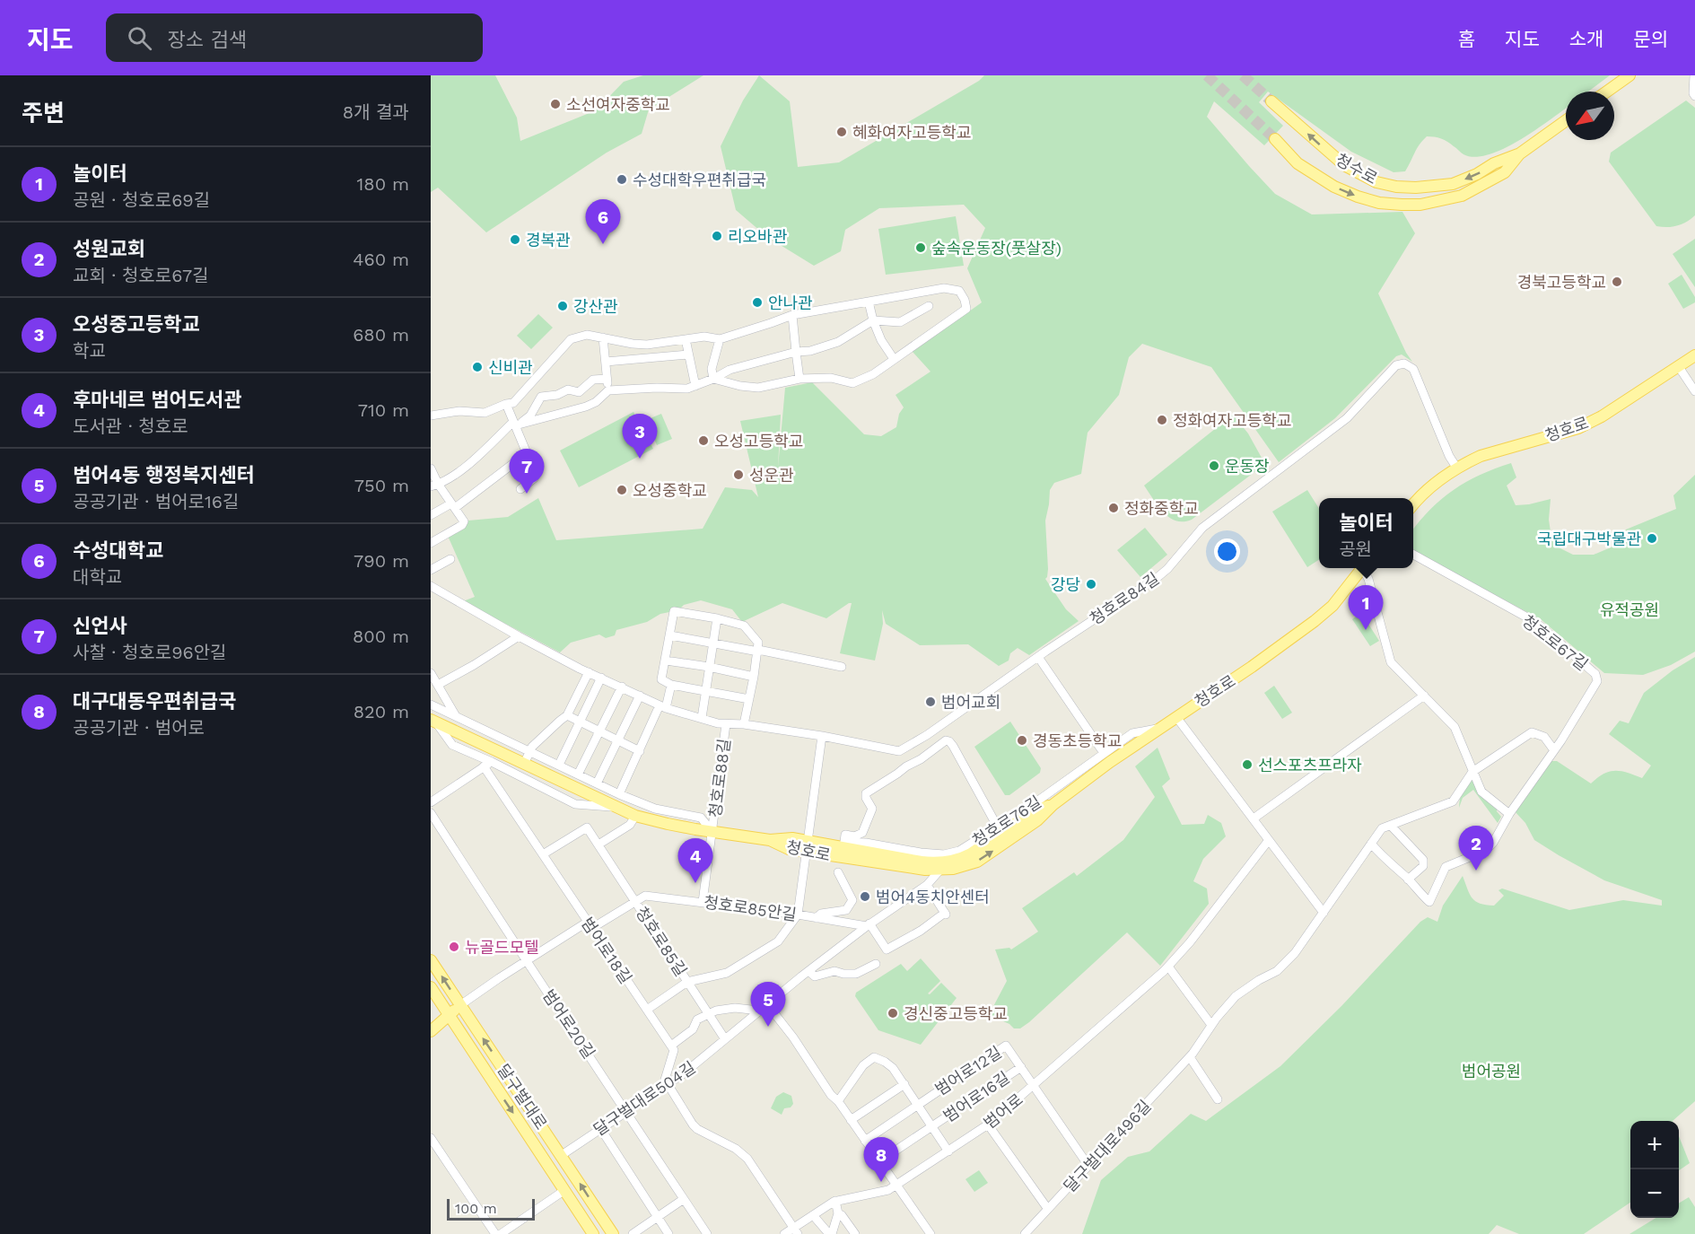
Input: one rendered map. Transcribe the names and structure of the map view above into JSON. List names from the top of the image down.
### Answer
{
  "streets": {
    "main road": ["청수로", "청호로", "달구벌대로"],
    "street": [
      "청호로84길",
      "청호로67길",
      "청호로88길",
      "청호로76길",
      "청호로85안길",
      "청호로85길",
      "범어로18길",
      "범어로20길",
      "범어로12길",
      "범어로16길",
      "달구벌대로504길",
      "범어로",
      "달구벌대로496길"
    ]
  },
  "crossings": [
    ["청호로", "청호로84길"],
    ["청호로", "청호로88길"],
    ["청호로", "청호로76길"],
    ["청호로", "청호로85안길"],
    ["청호로", "청호로85길"],
    ["청호로", "달구벌대로504길"],
    ["청호로85안길", "청호로85길"],
    ["청호로85안길", "범어로18길"],
    ["청호로85안길", "범어로20길"],
    ["청호로85안길", "달구벌대로"],
    ["청호로85안길", "달구벌대로504길"],
    ["청호로85길", "범어로18길"],
    ["범어로20길", "달구벌대로504길"],
    ["범어로12길", "범어로16길"],
    ["범어로12길", "범어로"],
    ["범어로12길", "달구벌대로496길"],
    ["달구벌대로", "달구벌대로504길"],
    ["범어로16길", "범어로"]
  ],
  "parks": ["유적공원", "범어공원"],
  "places": [
    "소선여자중학교",
    "혜화여자고등학교",
    "수성대학우편취급국",
    "리오바관",
    "경복관",
    "숲속운동장(풋살장)",
    "경북고등학교",
    "안나관",
    "강산관",
    "신비관",
    "정화여자고등학교",
    "오성고등학교",
    "운동장",
    "성운관",
    "오성중학교",
    "정화중학교",
    "국립대구박물관",
    "강당",
    "범어교회",
    "경동초등학교",
    "선스포츠프라자",
    "범어4동치안센터",
    "뉴골드모텔",
    "경신중고등학교"
  ],
  "scale_bar": "100 m",
  "north": "bottom left",
  "page": {
    "header": "지도",
    "search": "장소 검색",
    "nav": [
      "홈",
      "지도",
      "소개",
      "문의"
    ],
    "heading": ["주변", "8개 결과"],
    "list": [
      {
        "mark": "1",
        "name": "놀이터",
        "note": "공원 · 청호로69길",
        "value": "180 m"
      },
      {
        "mark": "2",
        "name": "성원교회",
        "note": "교회 · 청호로67길",
        "value": "460 m"
      },
      {
        "mark": "3",
        "name": "오성중고등학교",
        "note": "학교",
        "value": "680 m"
      },
      {
        "mark": "4",
        "name": "후마네르 범어도서관",
        "note": "도서관 · 청호로",
        "value": "710 m"
      },
      {
        "mark": "5",
        "name": "범어4동 행정복지센터",
        "note": "공공기관 · 범어로16길",
        "value": "750 m"
      },
      {
        "mark": "6",
        "name": "수성대학교",
        "note": "대학교",
        "value": "790 m"
      },
      {
        "mark": "7",
        "name": "신언사",
        "note": "사찰 · 청호로96안길",
        "value": "800 m"
      },
      {
        "mark": "8",
        "name": "대구대동우편취급국",
        "note": "공공기관 · 범어로",
        "value": "820 m"
      }
    ],
    "pins": [
      "6",
      "3",
      "7",
      "1",
      "2",
      "4",
      "5",
      "8"
    ],
    "popup": ["놀이터", "공원"],
    "map_buttons": ["+", "−"],
    "scale": "100 m"
  }
}
